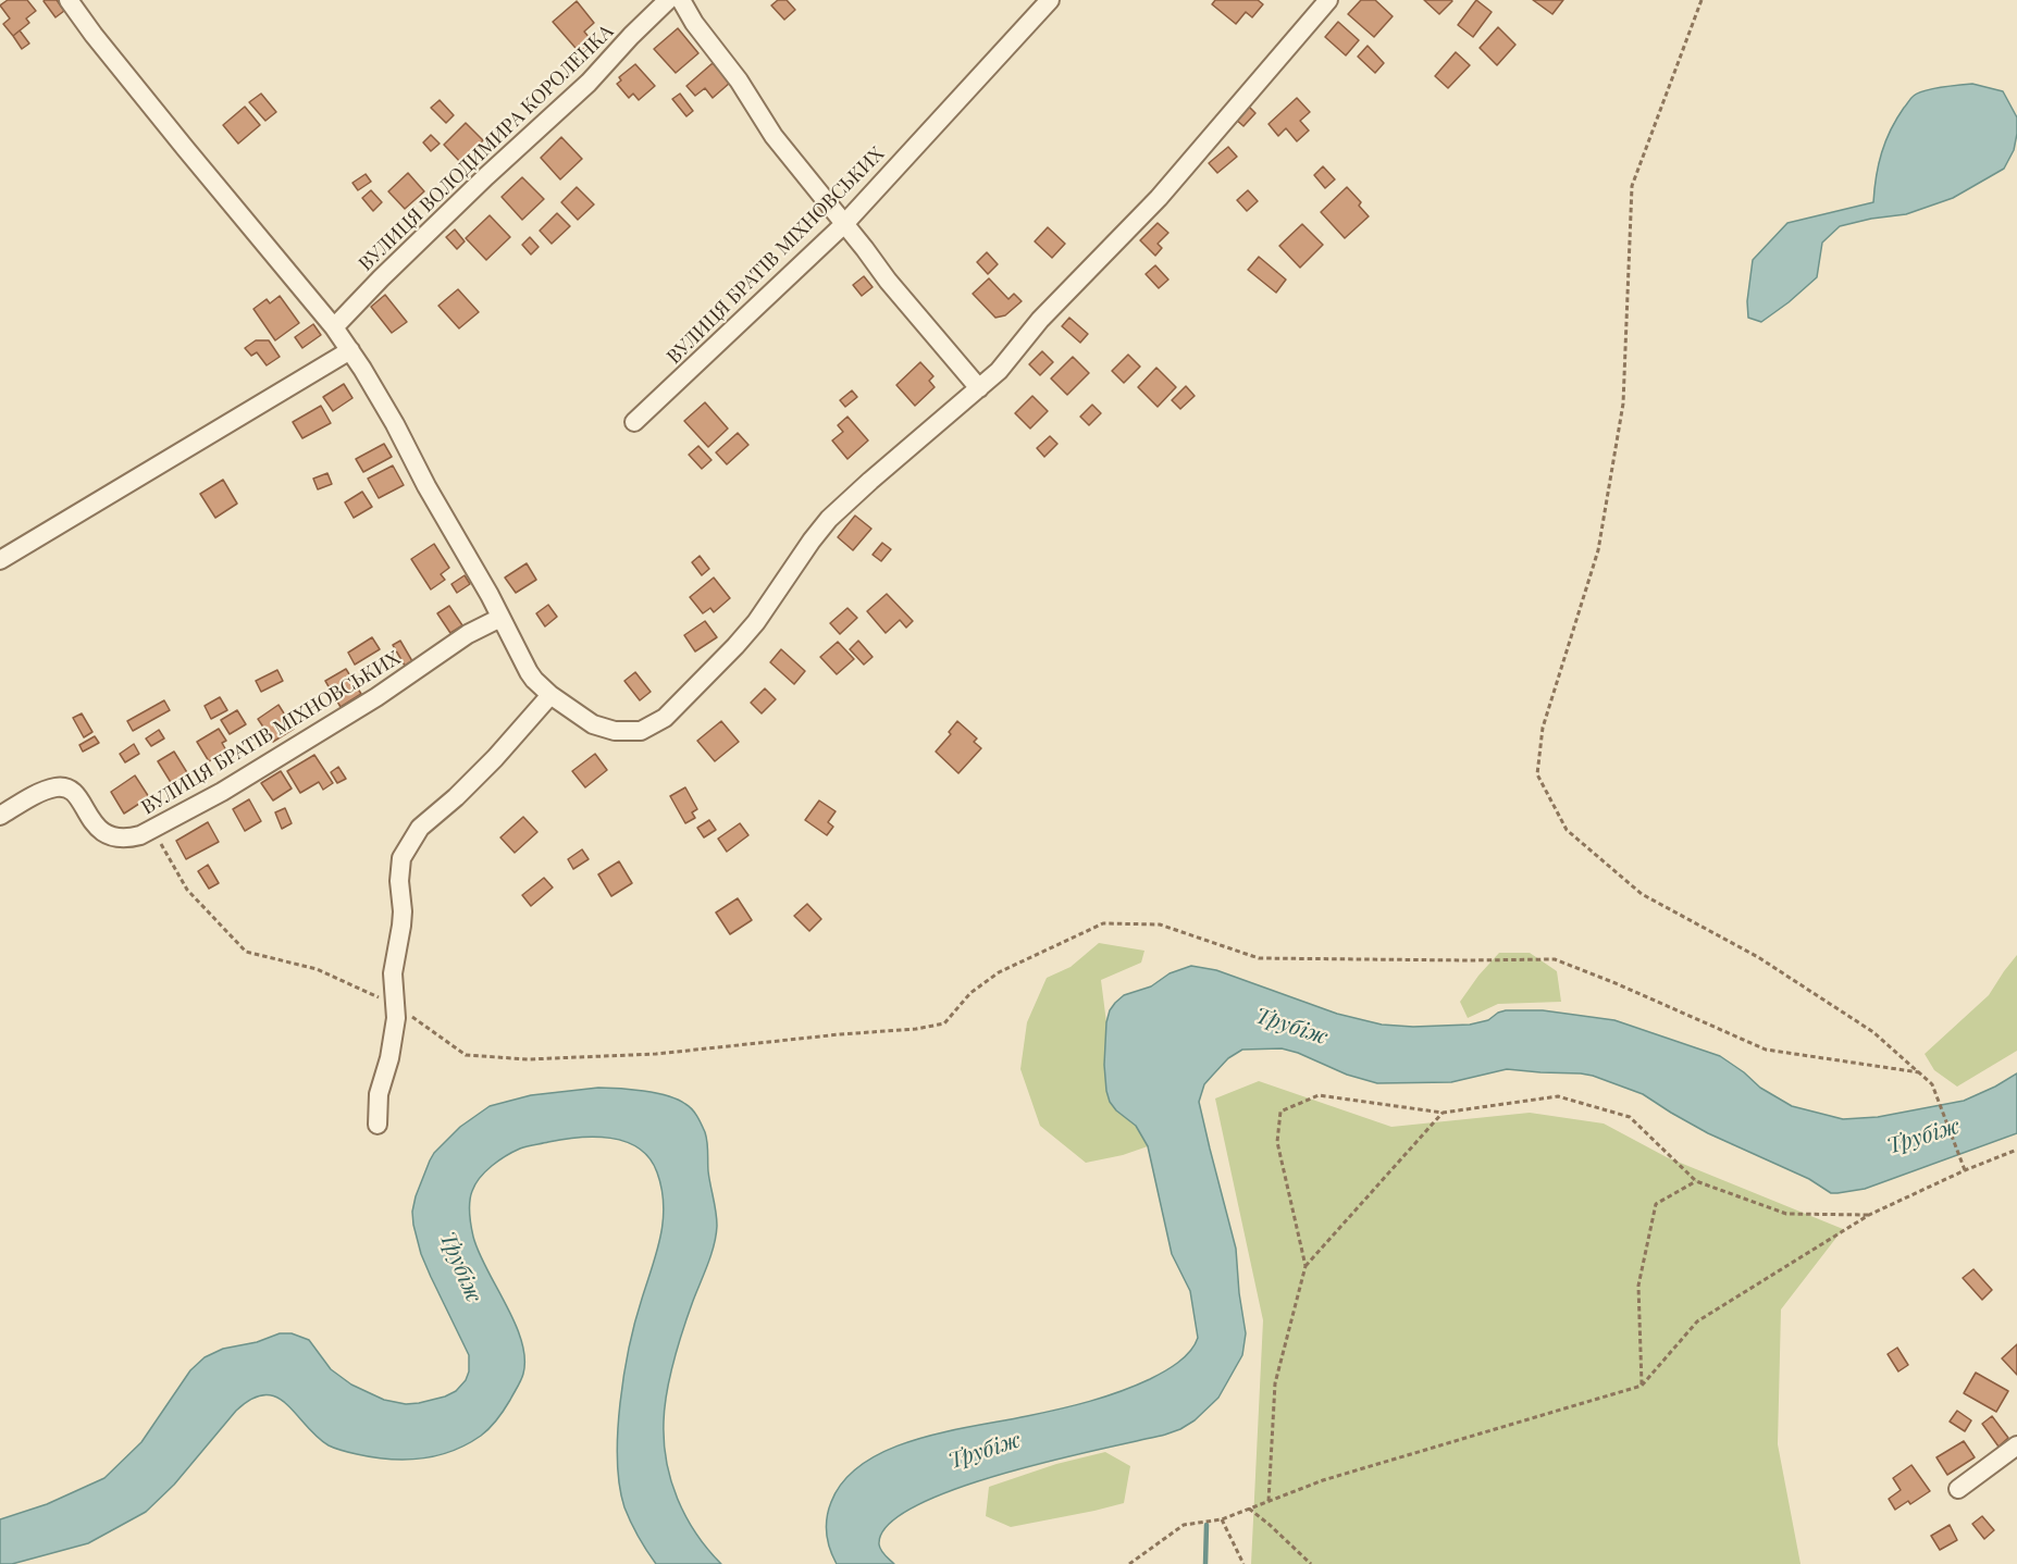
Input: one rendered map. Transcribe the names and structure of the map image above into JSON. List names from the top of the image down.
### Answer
{
  "streets": {
    "street": ["ВУЛИЦЯ ВОЛОДИМИРА КОРОЛЕНКА", "ВУЛИЦЯ БРАТІВ МІХНОВСЬКИХ"]
  },
  "water": ["Трубіж"]
}
